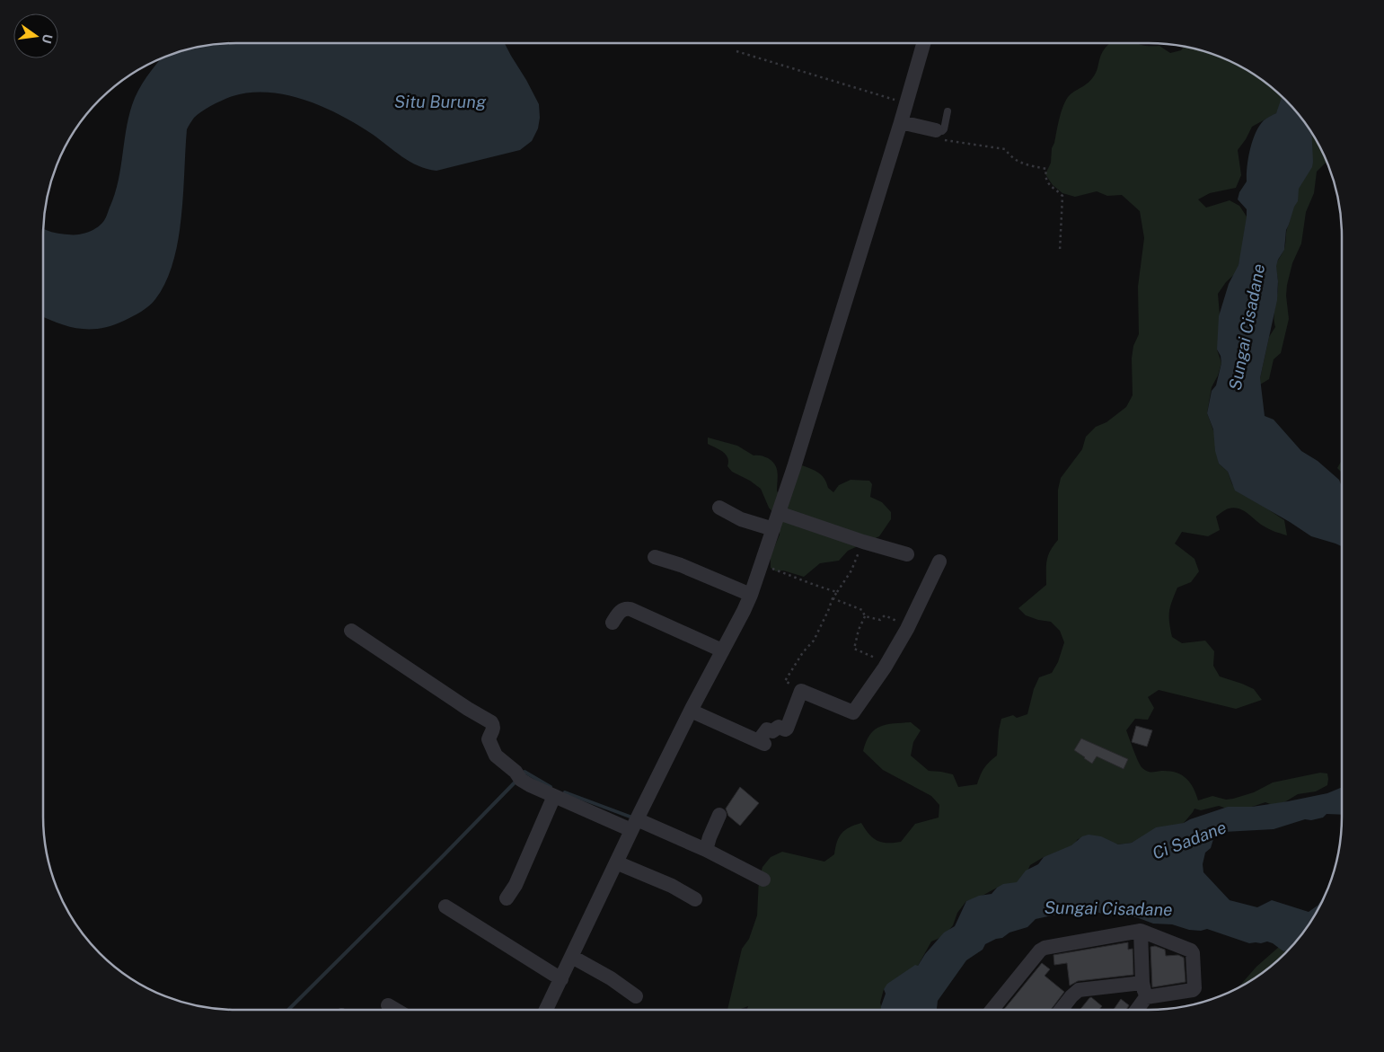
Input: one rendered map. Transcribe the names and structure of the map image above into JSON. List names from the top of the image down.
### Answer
{
  "water": ["Situ Burung", "Sungai Cisadane", "Ci Sadane"],
  "north": "right"
}
